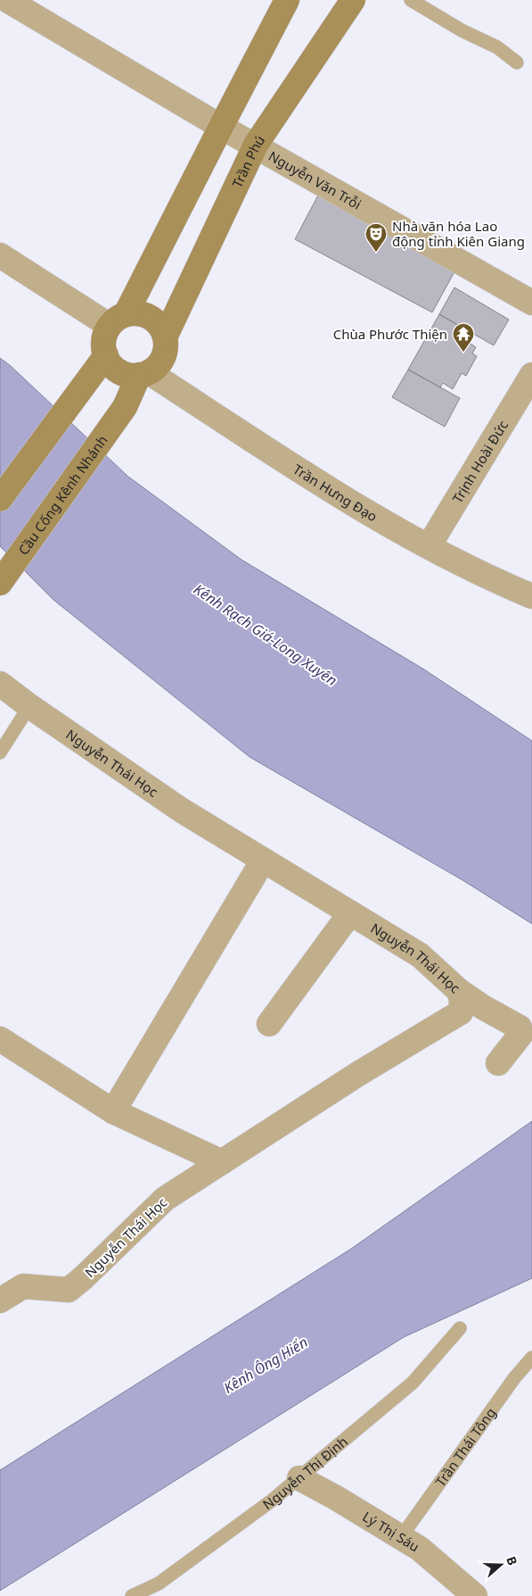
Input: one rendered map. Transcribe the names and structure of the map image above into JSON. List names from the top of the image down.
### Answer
{
  "streets": {
    "main road": ["Trần Phú", "Cầu Cống Kênh Nhánh"],
    "street": [
      "Nguyễn Văn Trỗi",
      "Trịnh Hoài Đức",
      "Trần Hưng Đạo",
      "Nguyễn Thái Học",
      "Lý Thị Sáu"
    ],
    "lane": ["Trần Thái Tông", "Nguyễn Thị Định"]
  },
  "crossings": [
    ["Trần Phú", "Nguyễn Văn Trỗi"],
    ["Trần Phú", "Trần Hưng Đạo"],
    ["Trần Phú", "Cầu Cống Kênh Nhánh"],
    ["Trịnh Hoài Đức", "Trần Hưng Đạo"],
    ["Trần Hưng Đạo", "Cầu Cống Kênh Nhánh"],
    ["Trần Thái Tông", "Lý Thị Sáu"],
    ["Nguyễn Thị Định", "Lý Thị Sáu"]
  ],
  "water": ["Kênh Rạch Giá-Long Xuyên", "Kênh Ông Hiển"],
  "places": {
    "theatre": ["Nhà văn hóa Lao động tỉnh Kiên Giang"],
    "temple": ["Chùa Phước Thiện"]
  },
  "north": "right"
}
